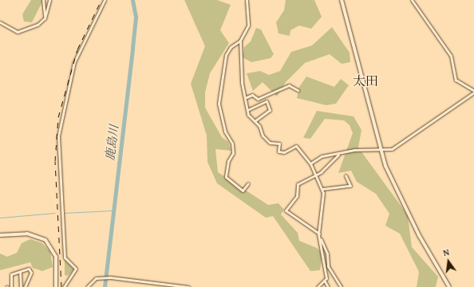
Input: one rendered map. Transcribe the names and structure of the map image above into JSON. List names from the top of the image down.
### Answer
{
  "districts": ["太田"],
  "water": ["鹿島川"],
  "north": "top"
}
